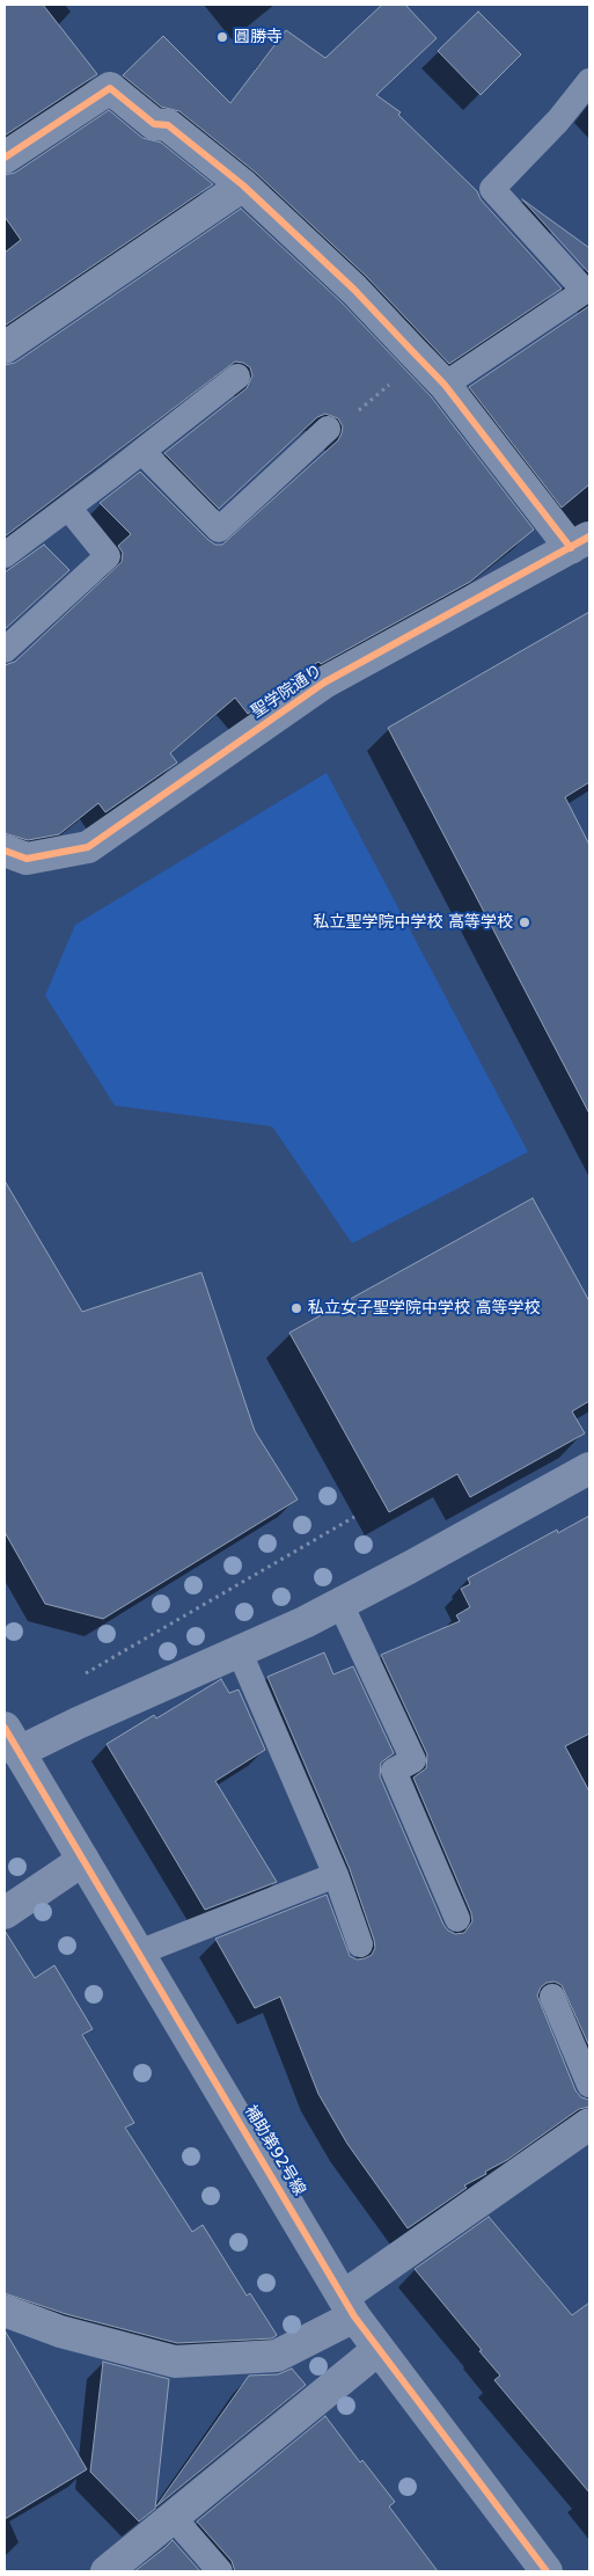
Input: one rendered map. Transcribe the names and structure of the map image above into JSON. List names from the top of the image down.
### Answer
{
  "streets": {
    "street": ["聖学院通り", "補助第92号線"]
  },
  "places": ["圓勝寺", "私立聖学院中学校 高等学校", "私立女子聖学院中学校 高等学校"]
}
